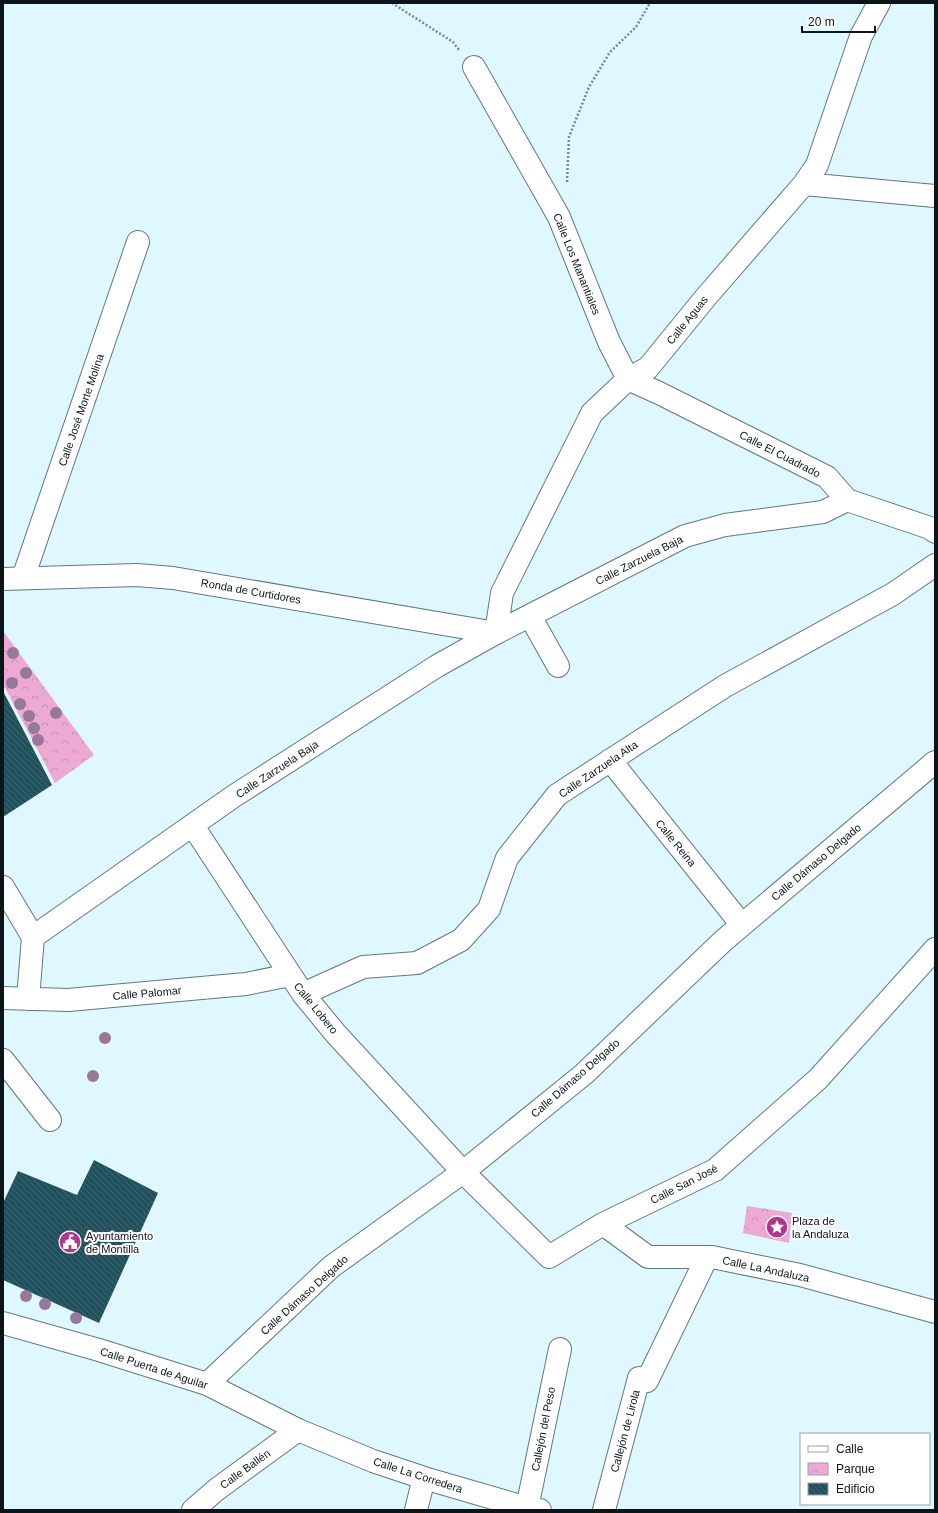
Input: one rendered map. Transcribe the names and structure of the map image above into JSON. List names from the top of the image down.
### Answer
{
  "streets": {
    "street": [
      "Calle Los Manantiales",
      "Calle Aguas",
      "Calle José Morte Molina",
      "Calle El Cuadrado",
      "Calle Zarzuela Baja",
      "Ronda de Curtidores",
      "Calle Zarzuela Alta",
      "Calle Reina",
      "Calle Dámaso Delgado",
      "Calle Palomar",
      "Calle Lobero",
      "Calle San José",
      "Calle La Andaluza",
      "Calle Puerta de Aguilar",
      "Callejón del Peso",
      "Callejón de Lirola",
      "Calle Ballén",
      "Calle La Corredera"
    ]
  },
  "crossings": [
    ["Calle Los Manantiales", "Calle Aguas"],
    ["Calle Los Manantiales", "Calle El Cuadrado"],
    ["Calle Aguas", "Calle El Cuadrado"],
    ["Calle Aguas", "Calle Zarzuela Baja"],
    ["Calle Aguas", "Ronda de Curtidores"],
    ["Calle José Morte Molina", "Ronda de Curtidores"],
    ["Calle El Cuadrado", "Calle Zarzuela Baja"],
    ["Calle Zarzuela Baja", "Ronda de Curtidores"],
    ["Calle Zarzuela Baja", "Calle Lobero"],
    ["Calle Zarzuela Alta", "Calle Reina"],
    ["Calle Zarzuela Alta", "Calle Lobero"],
    ["Calle Reina", "Calle Dámaso Delgado"],
    ["Calle Dámaso Delgado", "Calle Lobero"],
    ["Calle Dámaso Delgado", "Calle San José"],
    ["Calle Dámaso Delgado", "Calle Puerta de Aguilar"],
    ["Calle Palomar", "Calle Lobero"],
    ["Calle Lobero", "Calle San José"],
    ["Calle San José", "Calle La Andaluza"],
    ["Calle La Andaluza", "Callejón de Lirola"],
    ["Calle Puerta de Aguilar", "Calle Ballén"],
    ["Calle Puerta de Aguilar", "Calle La Corredera"],
    ["Callejón del Peso", "Calle La Corredera"],
    ["Calle Ballén", "Calle La Corredera"]
  ],
  "places": {
    "place": ["Plaza de la Andaluza"],
    "public building": ["Ayuntamiento de Montilla"]
  },
  "legend": ["Calle", "Parque", "Edificio"],
  "scale_bar": "20 m"
}
